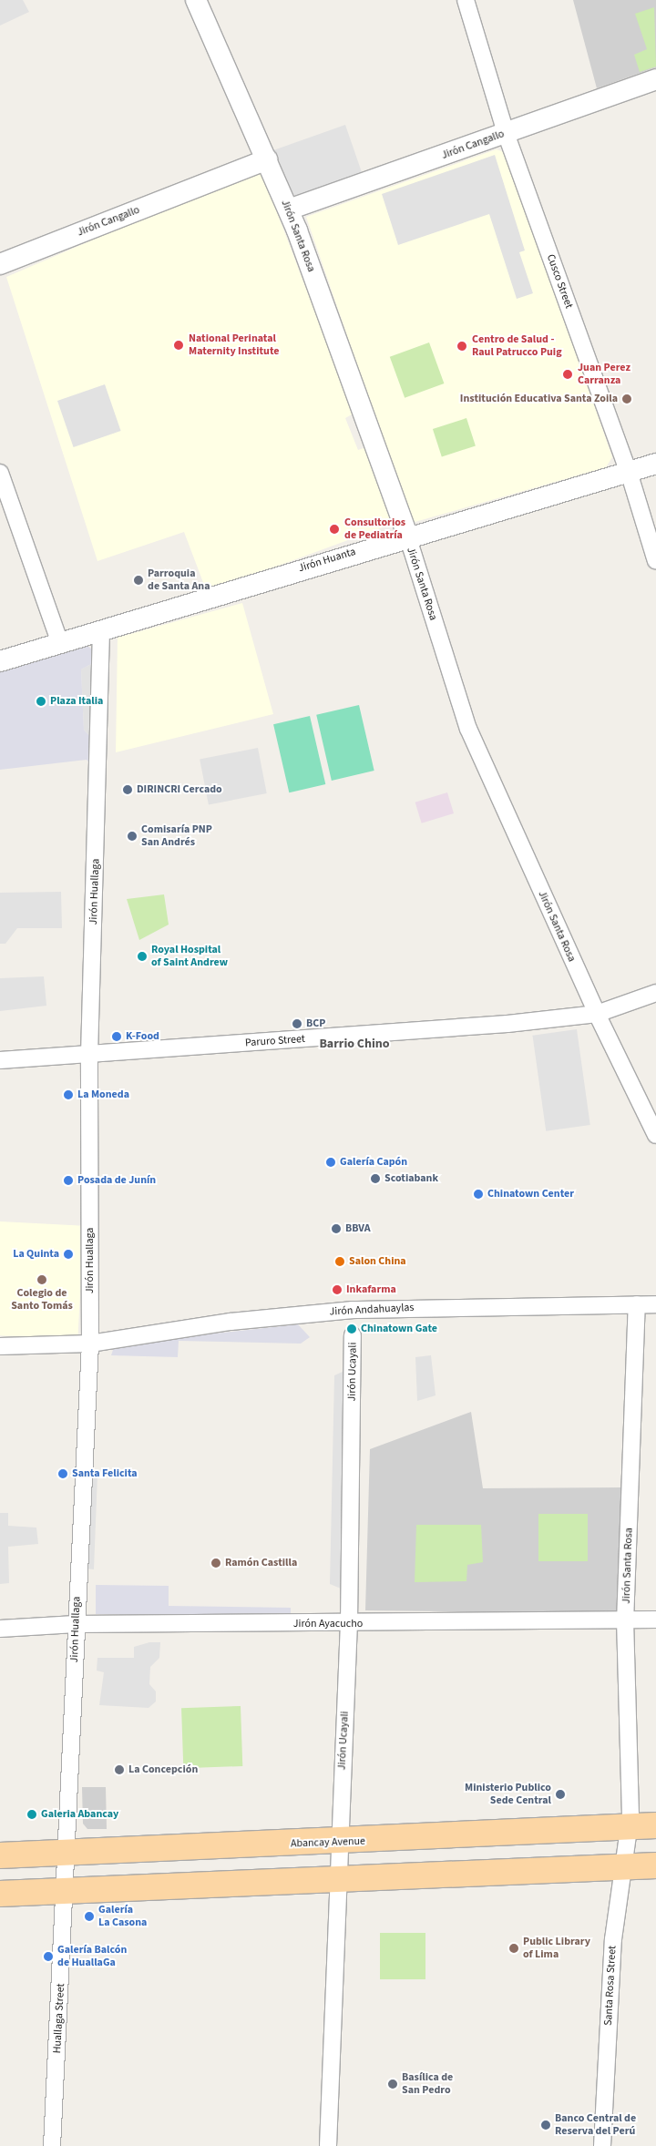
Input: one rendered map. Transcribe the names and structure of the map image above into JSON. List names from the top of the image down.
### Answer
{
  "streets": {
    "main road": ["Abancay Avenue"],
    "street": [
      "Jirón Cangallo",
      "Jirón Santa Rosa",
      "Cusco Street",
      "Jirón Huanta",
      "Jirón Huallaga",
      "Paruro Street",
      "Jirón Andahuaylas",
      "Jirón Ucayali",
      "Jirón Ayacucho",
      "Santa Rosa Street",
      "Huallaga Street"
    ]
  },
  "crossings": [
    ["Jirón Cangallo", "Jirón Santa Rosa"],
    ["Jirón Cangallo", "Cusco Street"],
    ["Jirón Santa Rosa", "Jirón Huanta"],
    ["Jirón Santa Rosa", "Paruro Street"],
    ["Jirón Santa Rosa", "Jirón Andahuaylas"],
    ["Jirón Santa Rosa", "Jirón Ayacucho"],
    ["Jirón Santa Rosa", "Abancay Avenue"],
    ["Jirón Santa Rosa", "Santa Rosa Street"],
    ["Cusco Street", "Jirón Huanta"],
    ["Jirón Huanta", "Jirón Huallaga"],
    ["Jirón Huallaga", "Paruro Street"],
    ["Jirón Huallaga", "Jirón Andahuaylas"],
    ["Jirón Huallaga", "Jirón Ayacucho"],
    ["Jirón Huallaga", "Abancay Avenue"],
    ["Jirón Huallaga", "Huallaga Street"],
    ["Jirón Andahuaylas", "Jirón Ucayali"],
    ["Jirón Ucayali", "Jirón Ayacucho"],
    ["Jirón Ucayali", "Abancay Avenue"],
    ["Abancay Avenue", "Santa Rosa Street"]
  ],
  "districts": ["Barrio Chino"],
  "places": [
    "National Perinatal Maternity Institute",
    "Centro de Salud - Raul Patrucco Puig",
    "Juan Perez Carranza",
    "Institución Educativa Santa Zoila",
    "Consultorios de Pediatría",
    "Parroquia de Santa Ana",
    "Plaza Italia",
    "DIRINCRI Cercado",
    "Comisaría PNP San Andrés",
    "Royal Hospital of Saint Andrew",
    "BCP",
    "K-Food",
    "La Moneda",
    "Galería Capón",
    "Scotiabank",
    "Posada de Junín",
    "Chinatown Center",
    "BBVA",
    "La Quinta",
    "Salon China",
    "Colegio de Santo Tomás",
    "Inkafarma",
    "Chinatown Gate",
    "Santa Felicita",
    "Ramón Castilla",
    "La Concepción",
    "Ministerio Publico Sede Central",
    "Galeria Abancay",
    "Galería La Casona",
    "Public Library of Lima",
    "Galería Balcón de HuallaGa",
    "Basílica de San Pedro",
    "Banco Central de Reserva del Perú"
  ]
}
